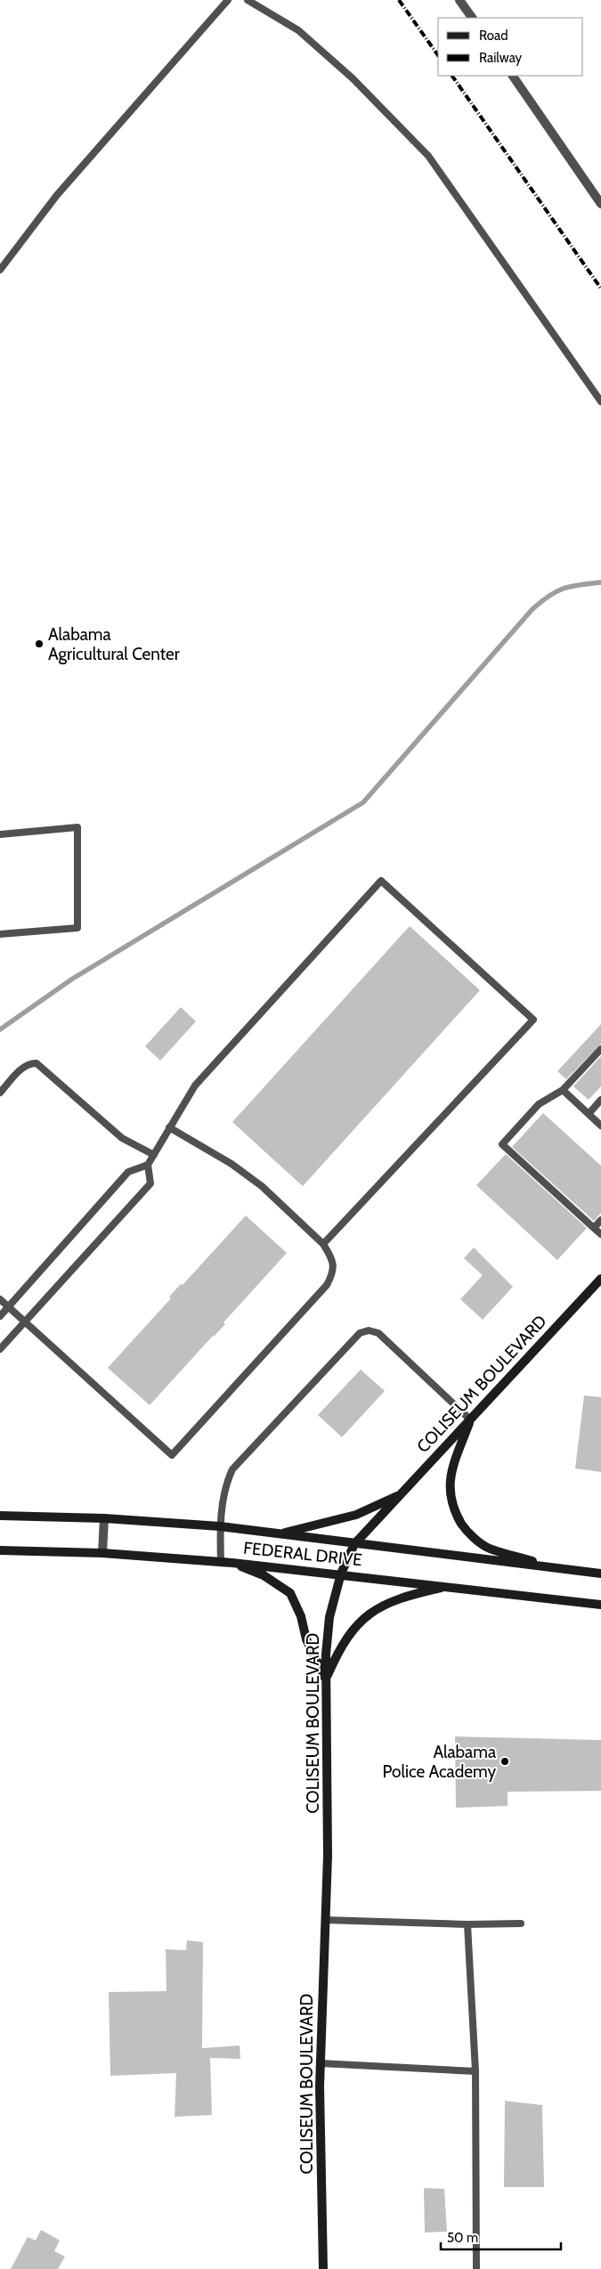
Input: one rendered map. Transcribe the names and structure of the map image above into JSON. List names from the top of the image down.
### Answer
{
  "streets": {
    "main road": ["COLISEUM BOULEVARD", "FEDERAL DRIVE"]
  },
  "crossings": [
    ["COLISEUM BOULEVARD", "FEDERAL DRIVE"]
  ],
  "places": ["Alabama Agricultural Center", "Alabama Police Academy"],
  "legend": ["Road", "Railway"],
  "scale_bar": "50 m"
}
